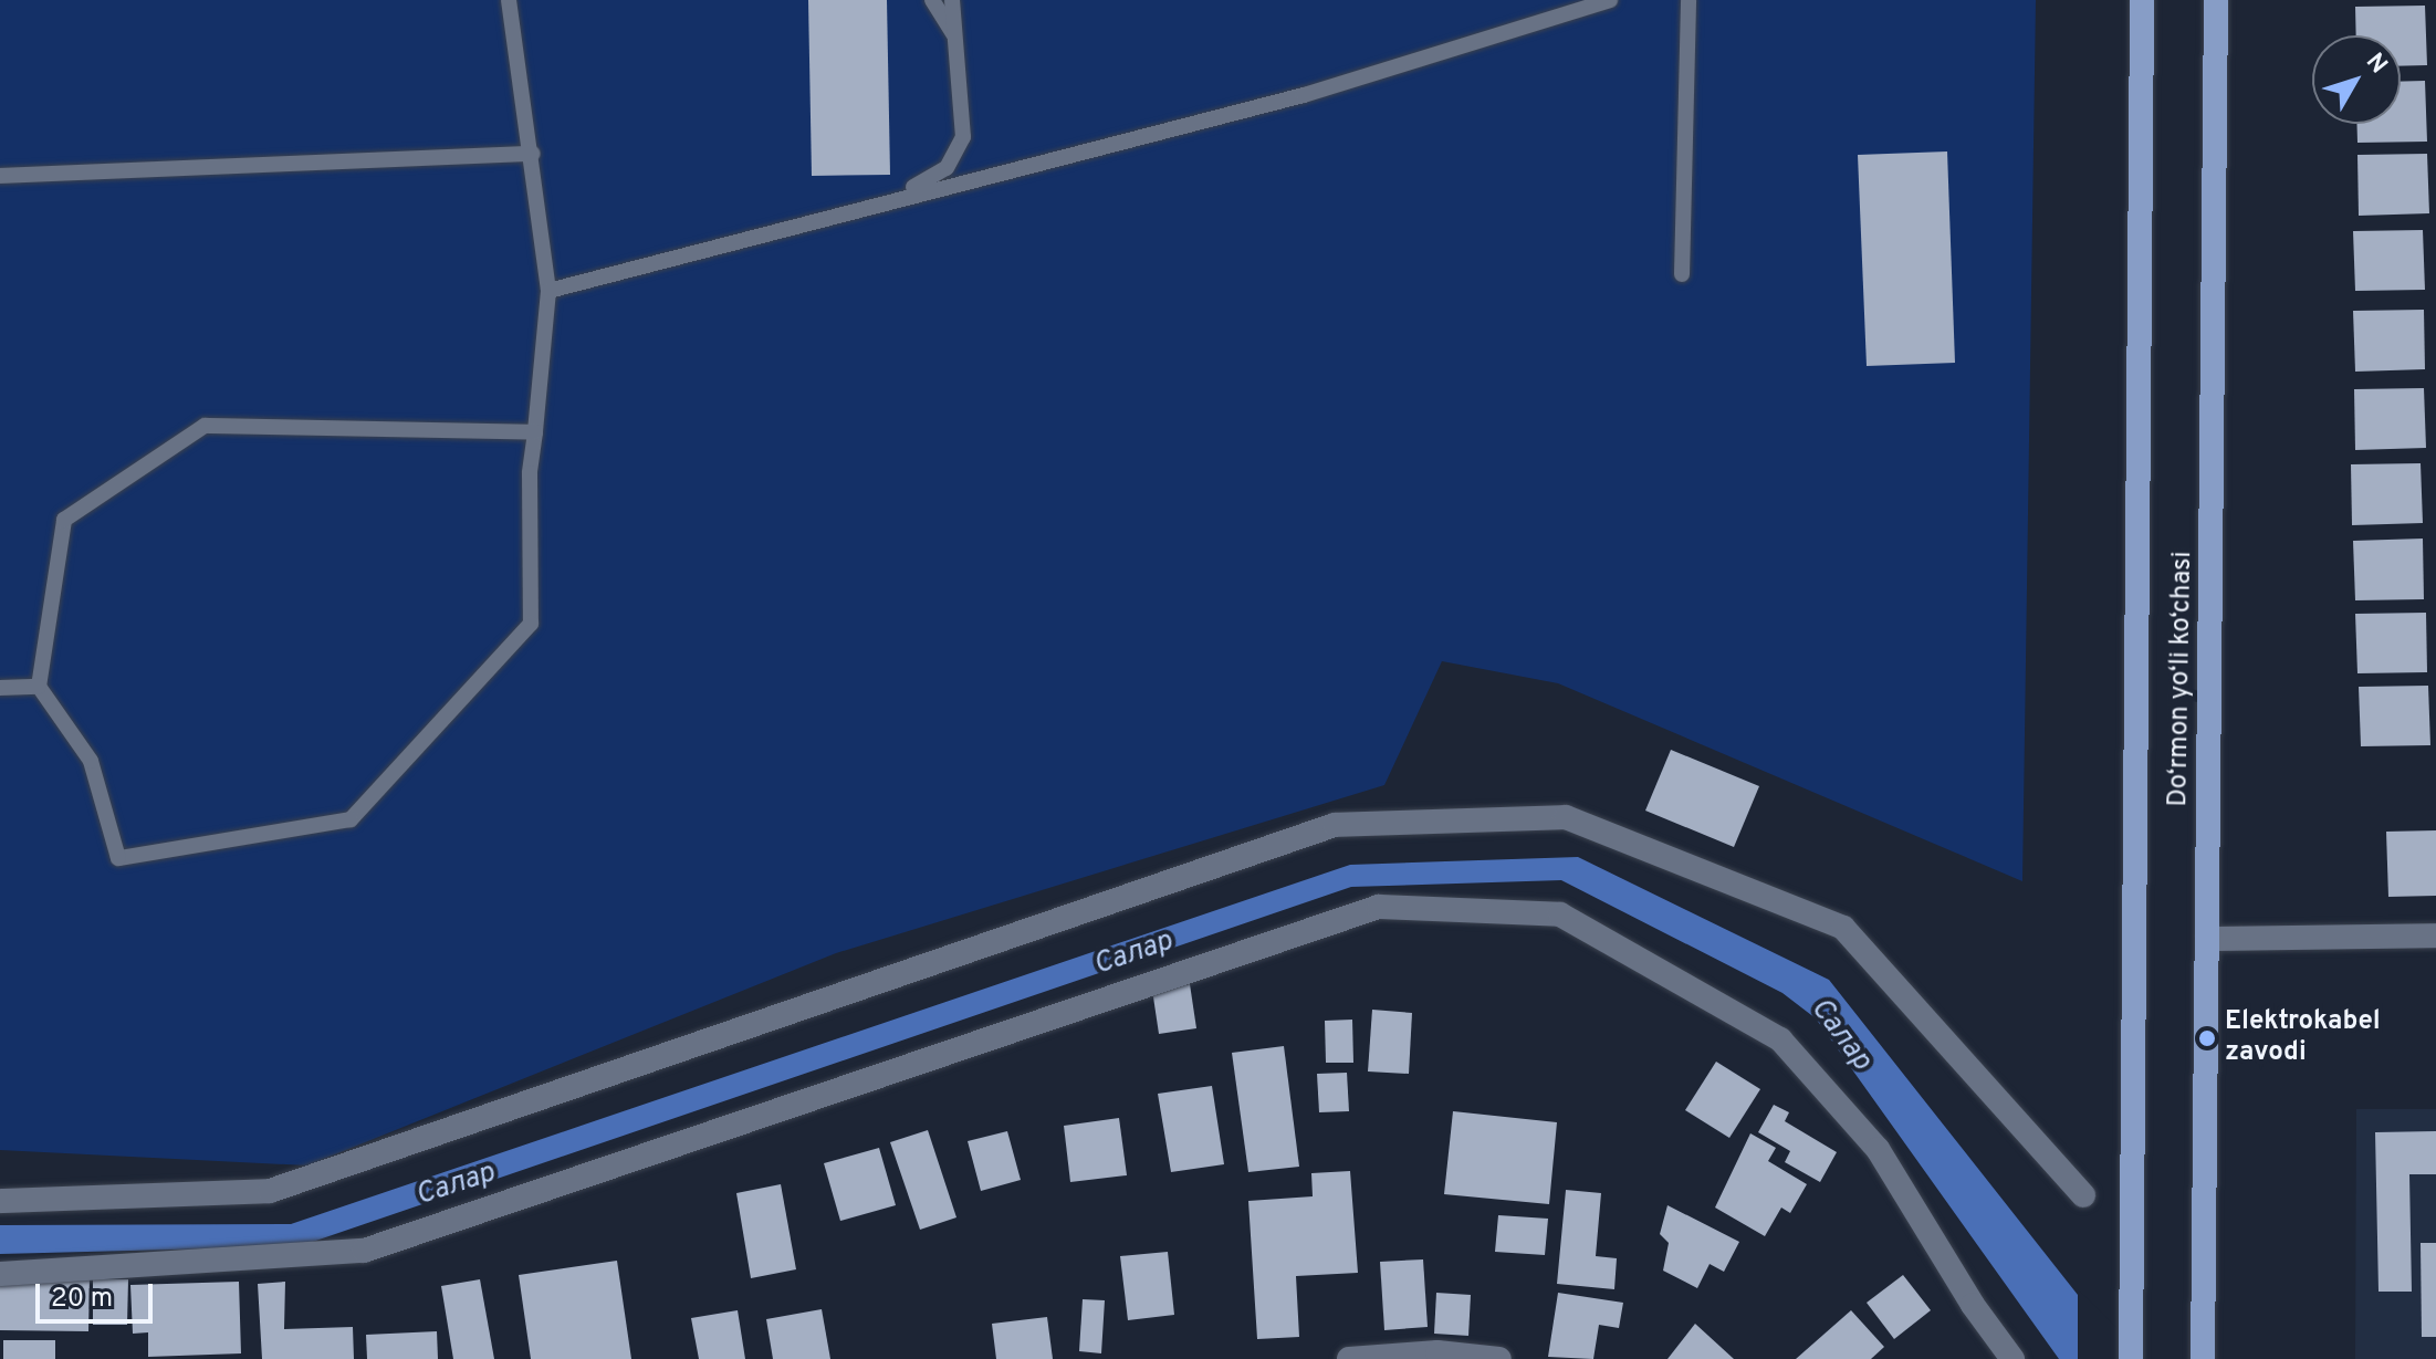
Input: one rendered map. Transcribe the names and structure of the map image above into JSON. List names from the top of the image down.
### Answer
{
  "streets": {
    "main road": ["Do‘rmon yo‘li ko‘chasi"]
  },
  "water": ["Салар"],
  "places": ["Elektrokabel zavodi"],
  "scale_bar": "20 m",
  "north": "top right"
}
